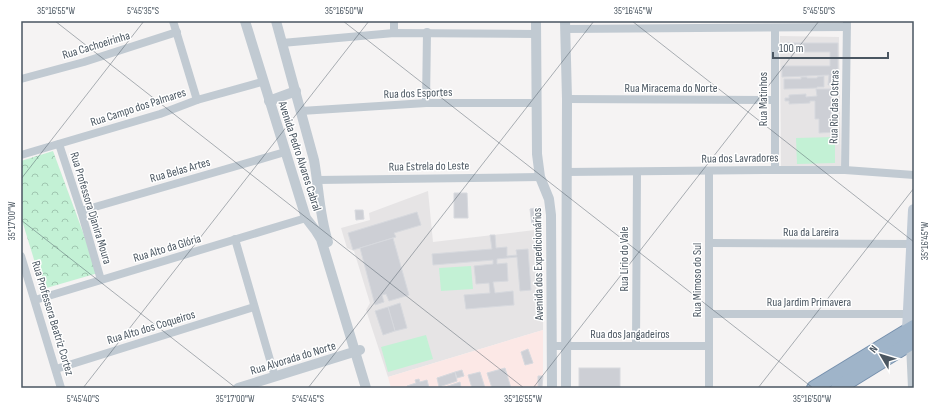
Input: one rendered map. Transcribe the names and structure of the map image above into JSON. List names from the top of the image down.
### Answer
{
  "streets": {
    "street": [
      "Rua Cachoeirinha",
      "Rua Miracema do Norte",
      "Rua dos Esportes",
      "Rua Matinhos",
      "Rua Campo dos Palmares",
      "Rua Rio das Ostras",
      "Avenida Pedro Alvares Cabral",
      "Rua dos Lavradores",
      "Rua Estrela do Leste",
      "Rua Belas Artes",
      "Rua Professora Djanira Moura",
      "Rua da Lareira",
      "Rua Alto da Glória",
      "Rua Lírio do Vale",
      "Avenida dos Expedicionários",
      "Rua Mimoso do Sul",
      "Rua Jardim Primavera",
      "Rua Professora Beatriz Cortez",
      "Rua Alto dos Coqueiros",
      "Rua dos Jangadeiros",
      "Rua Alvorada do Norte"
    ]
  },
  "crossings": [
    ["Rua Miracema do Norte", "Rua Matinhos"],
    ["Rua dos Esportes", "Avenida Pedro Alvares Cabral"],
    ["Rua dos Esportes", "Avenida dos Expedicionários"],
    ["Rua Matinhos", "Rua dos Lavradores"],
    ["Rua Campo dos Palmares", "Avenida Pedro Alvares Cabral"],
    ["Rua Campo dos Palmares", "Rua Professora Djanira Moura"],
    ["Rua Rio das Ostras", "Rua dos Lavradores"],
    ["Avenida Pedro Alvares Cabral", "Rua Estrela do Leste"],
    ["Avenida Pedro Alvares Cabral", "Rua Belas Artes"],
    ["Avenida Pedro Alvares Cabral", "Rua Alto da Glória"],
    ["Avenida Pedro Alvares Cabral", "Rua Alvorada do Norte"],
    ["Rua dos Lavradores", "Rua Lírio do Vale"],
    ["Rua dos Lavradores", "Rua Mimoso do Sul"],
    ["Rua Estrela do Leste", "Avenida dos Expedicionários"],
    ["Rua Belas Artes", "Rua Professora Djanira Moura"],
    ["Rua Professora Djanira Moura", "Rua Alto da Glória"],
    ["Rua da Lareira", "Rua Mimoso do Sul"],
    ["Rua Alto da Glória", "Rua Professora Beatriz Cortez"],
    ["Rua Lírio do Vale", "Rua dos Jangadeiros"],
    ["Avenida dos Expedicionários", "Rua dos Jangadeiros"],
    ["Rua Mimoso do Sul", "Rua Jardim Primavera"],
    ["Rua Mimoso do Sul", "Rua dos Jangadeiros"],
    ["Rua Professora Beatriz Cortez", "Rua Alto dos Coqueiros"]
  ],
  "scale_bar": "100 m",
  "north": "top left",
  "coordinates": [
    "35°16'55\"W",
    "5°45'35\"S",
    "35°16'50\"W",
    "35°16'45\"W",
    "5°45'50\"S",
    "35°17'00\"W",
    "5°45'40\"S",
    "5°45'45\"S"
  ]
}
